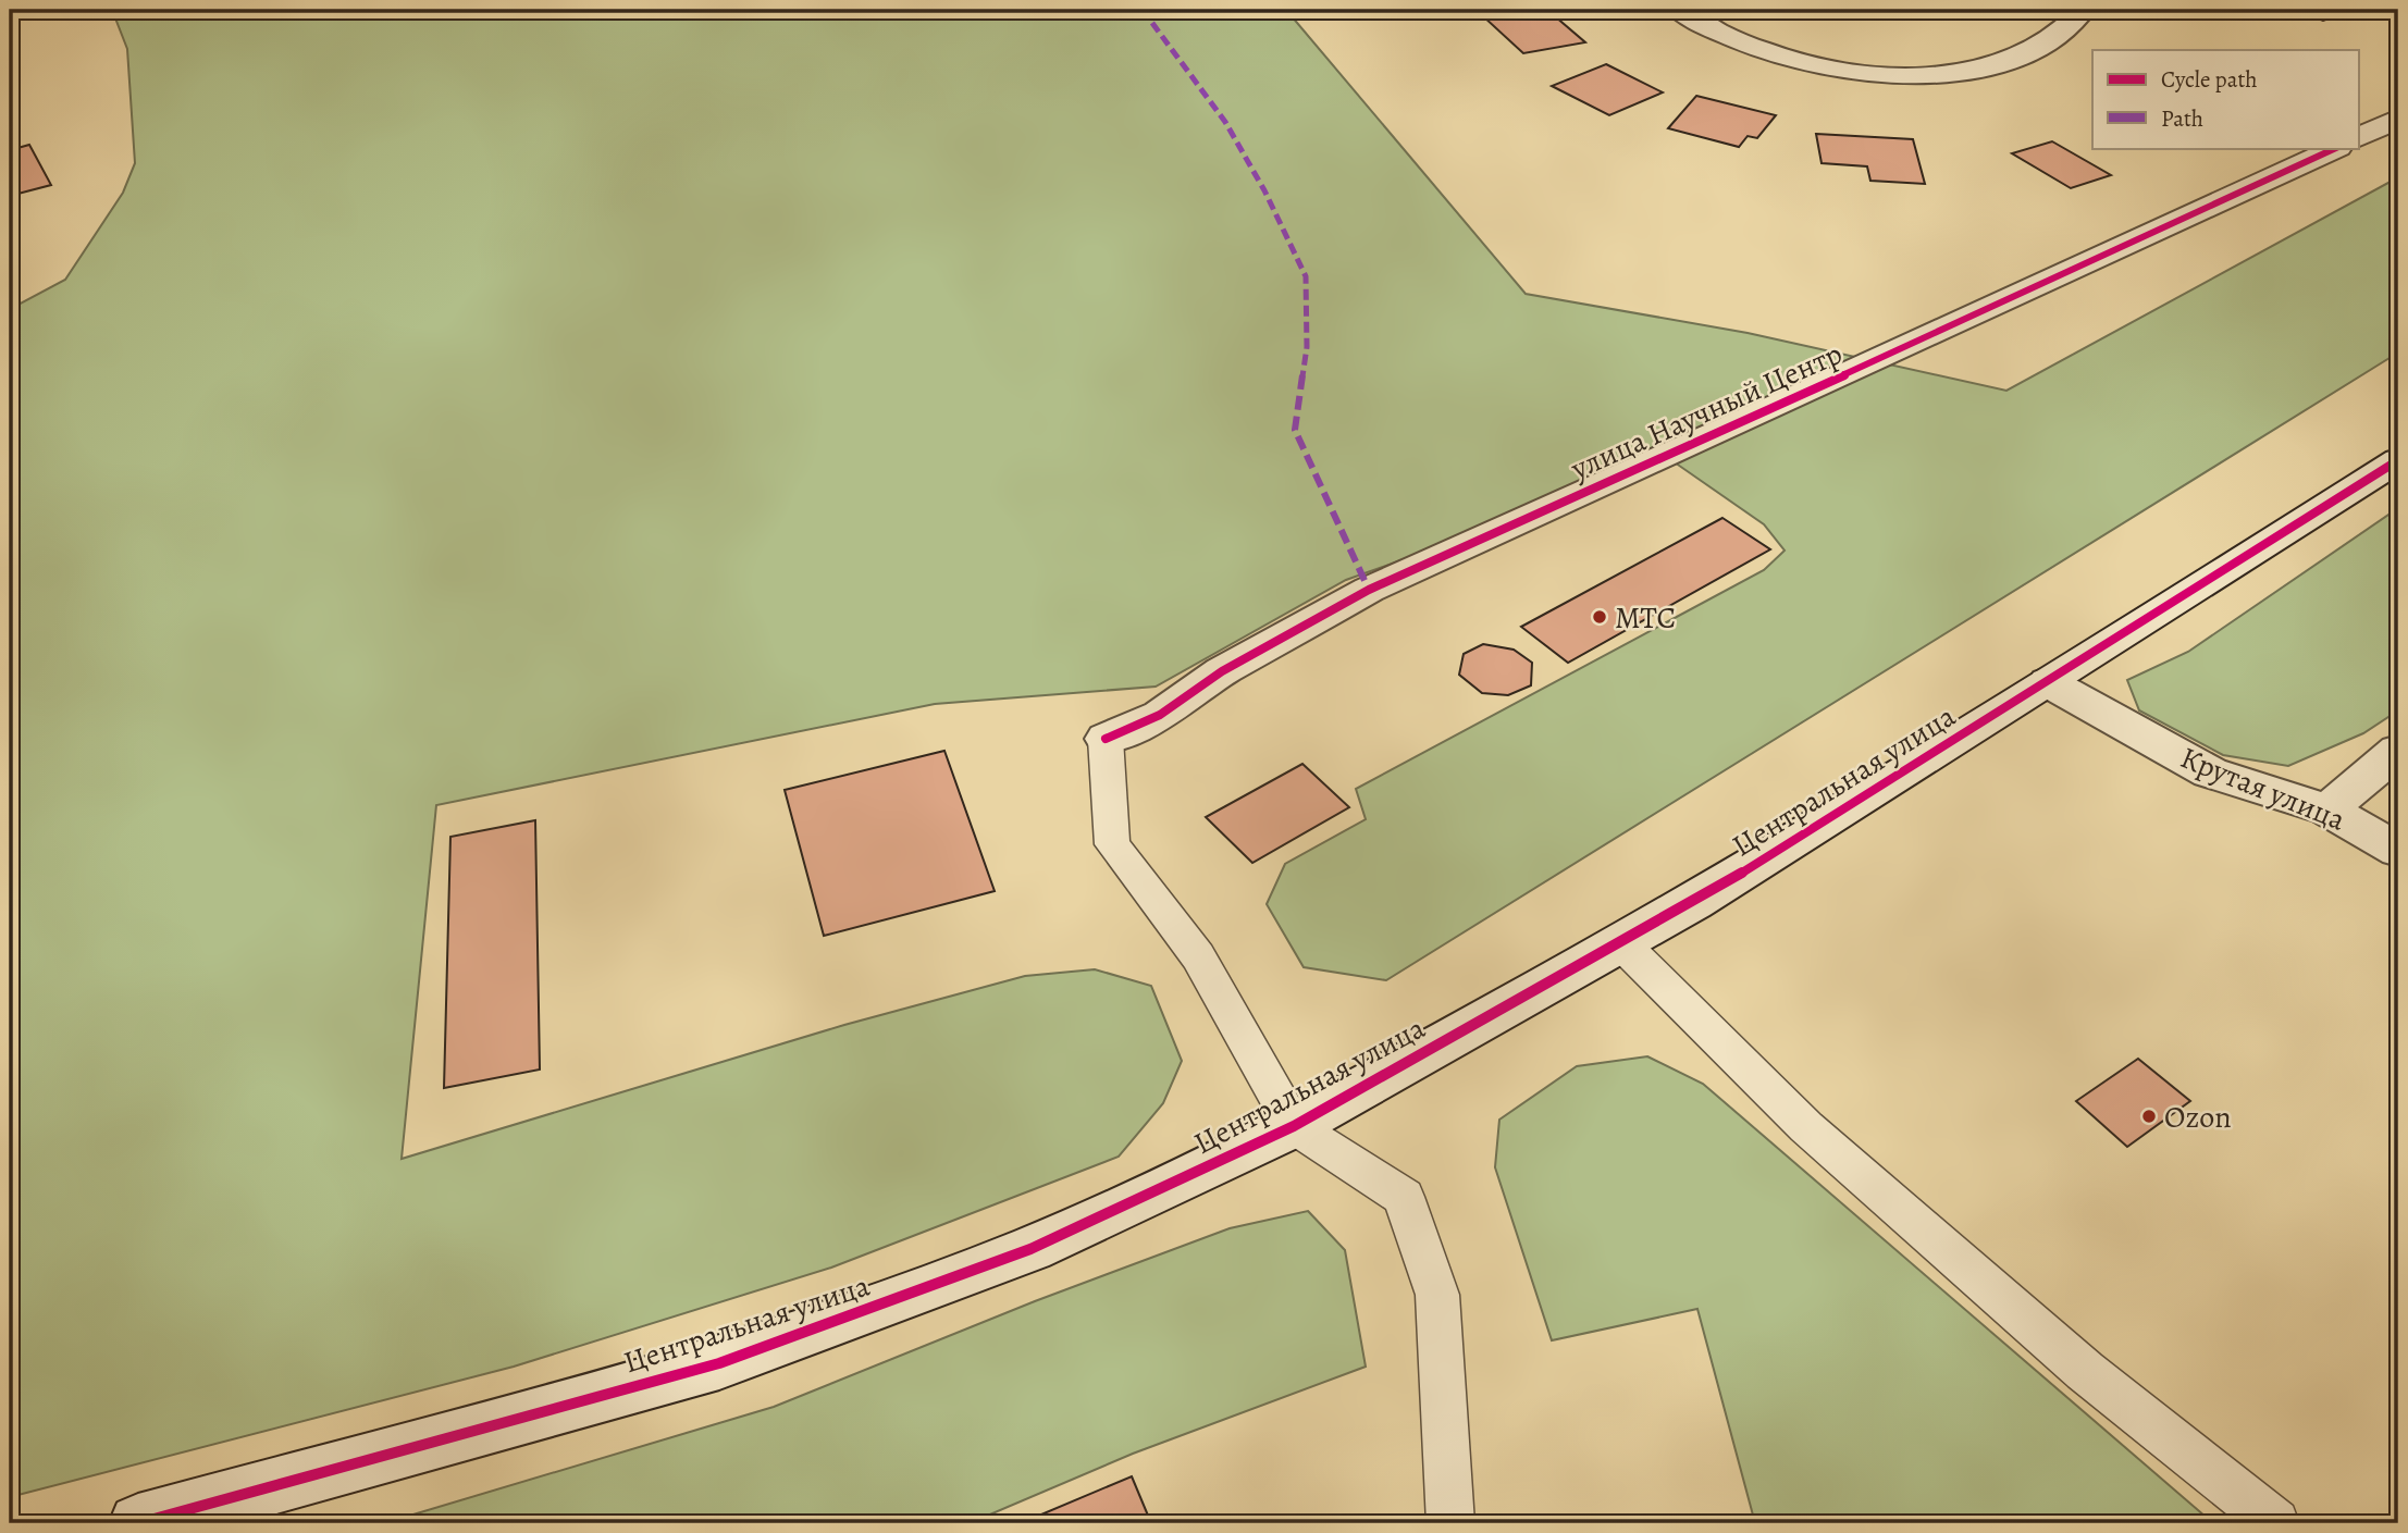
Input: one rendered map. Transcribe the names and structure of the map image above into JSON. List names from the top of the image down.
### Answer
{
  "streets": {
    "street": ["улица Научный Центр", "Центральная улица", "Крутая улица"]
  },
  "crossings": [
    ["Центральная улица", "Крутая улица"]
  ],
  "places": ["МТС", "Ozon"],
  "legend": ["Cycle path", "Path"]
}
